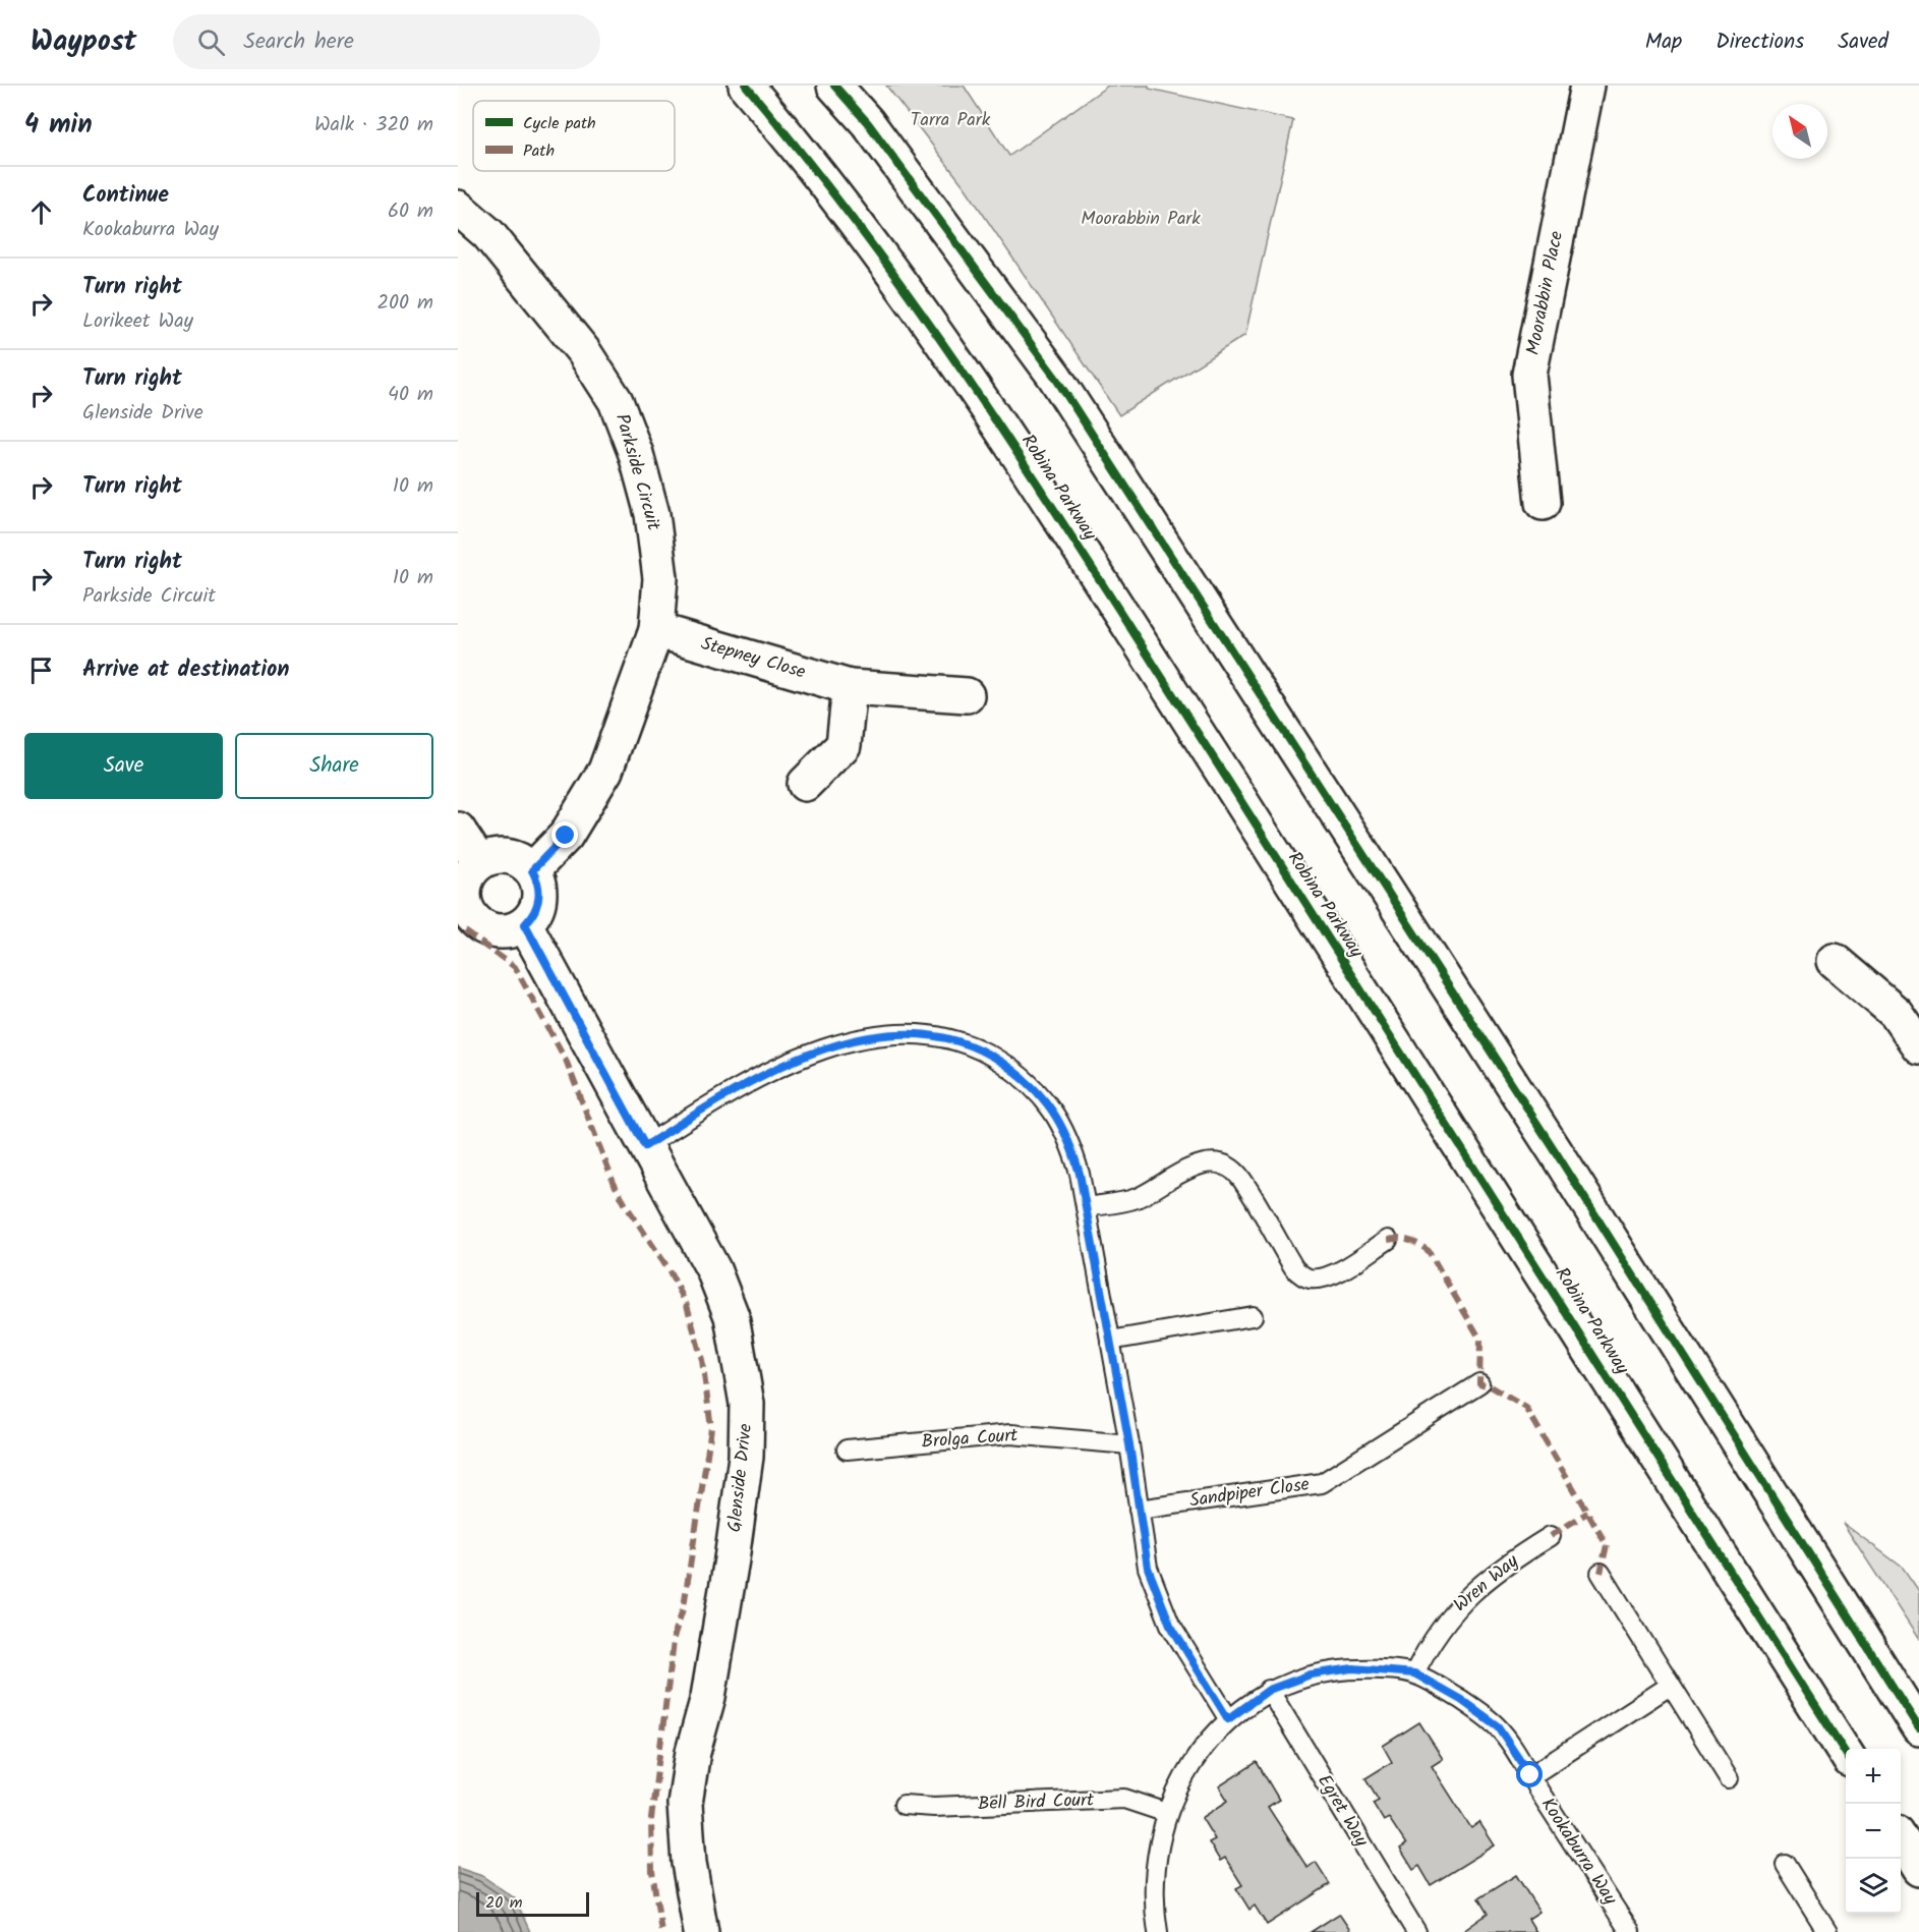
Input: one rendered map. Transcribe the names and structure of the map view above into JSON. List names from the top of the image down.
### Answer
{
  "streets": {
    "main road": [
      "Moorabbin Place",
      "Parkside Circuit",
      "Robina Parkway",
      "Stepney Close",
      "Glenside Drive"
    ],
    "lane": [
      "Brolga Court",
      "Sandpiper Close",
      "Wren Way",
      "Bell Bird Court",
      "Egret Way",
      "Kookaburra Way"
    ]
  },
  "crossings": [
    ["Parkside Circuit", "Stepney Close"],
    ["Parkside Circuit", "Glenside Drive"],
    ["Wren Way", "Kookaburra Way"],
    ["Bell Bird Court", "Kookaburra Way"],
    ["Egret Way", "Kookaburra Way"]
  ],
  "parks": ["Tarra Park", "Moorabbin Park"],
  "legend": ["Cycle path", "Path"],
  "scale_bar": "20 m",
  "north": "top left",
  "page": {
    "header": "Waypost",
    "search": "Search here",
    "nav": ["Map", "Directions", "Saved"],
    "heading": ["4 min", "Walk · 320 m"],
    "list": [
      ["Continue", "Kookaburra Way", "60 m"],
      ["Turn right", "Lorikeet Way", "200 m"],
      ["Turn right", "Glenside Drive", "40 m"],
      ["Turn right", "10 m"],
      ["Turn right", "Parkside Circuit", "10 m"],
      "Arrive at destination"
    ],
    "buttons": ["Save", "Share"],
    "map_buttons": ["+", "−"],
    "scale": "20 m"
  }
}
